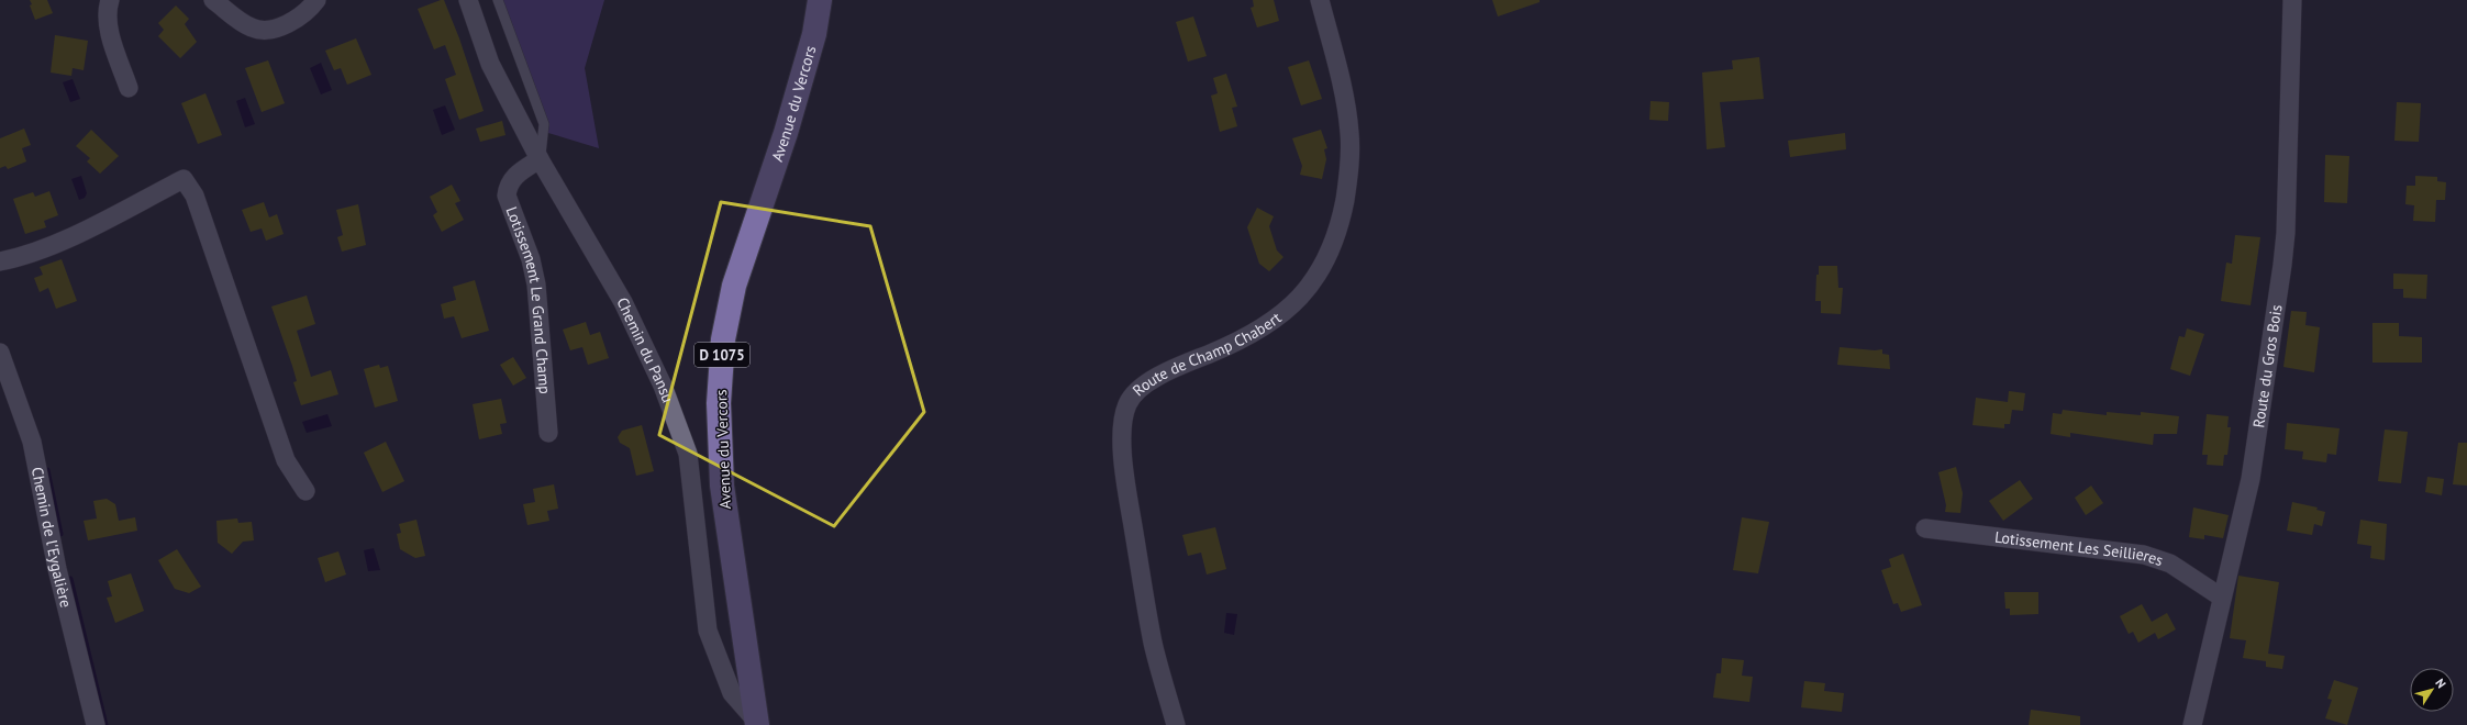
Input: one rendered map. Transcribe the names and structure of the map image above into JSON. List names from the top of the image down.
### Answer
{
  "streets": {
    "main road": ["Avenue du Vercors", "D 1075"],
    "street": [
      "Lotissement Le Grand Champ",
      "Chemin du Pansu",
      "Route de Champ Chabert",
      "Route du Gros Bois",
      "Chemin de l'Eygalière",
      "Lotissement Les Seillieres"
    ]
  },
  "crossings": [
    ["Avenue du Vercors", "Chemin du Pansu"],
    ["Lotissement Le Grand Champ", "Chemin du Pansu"],
    ["Route du Gros Bois", "Lotissement Les Seillieres"]
  ],
  "north": "top right"
}
